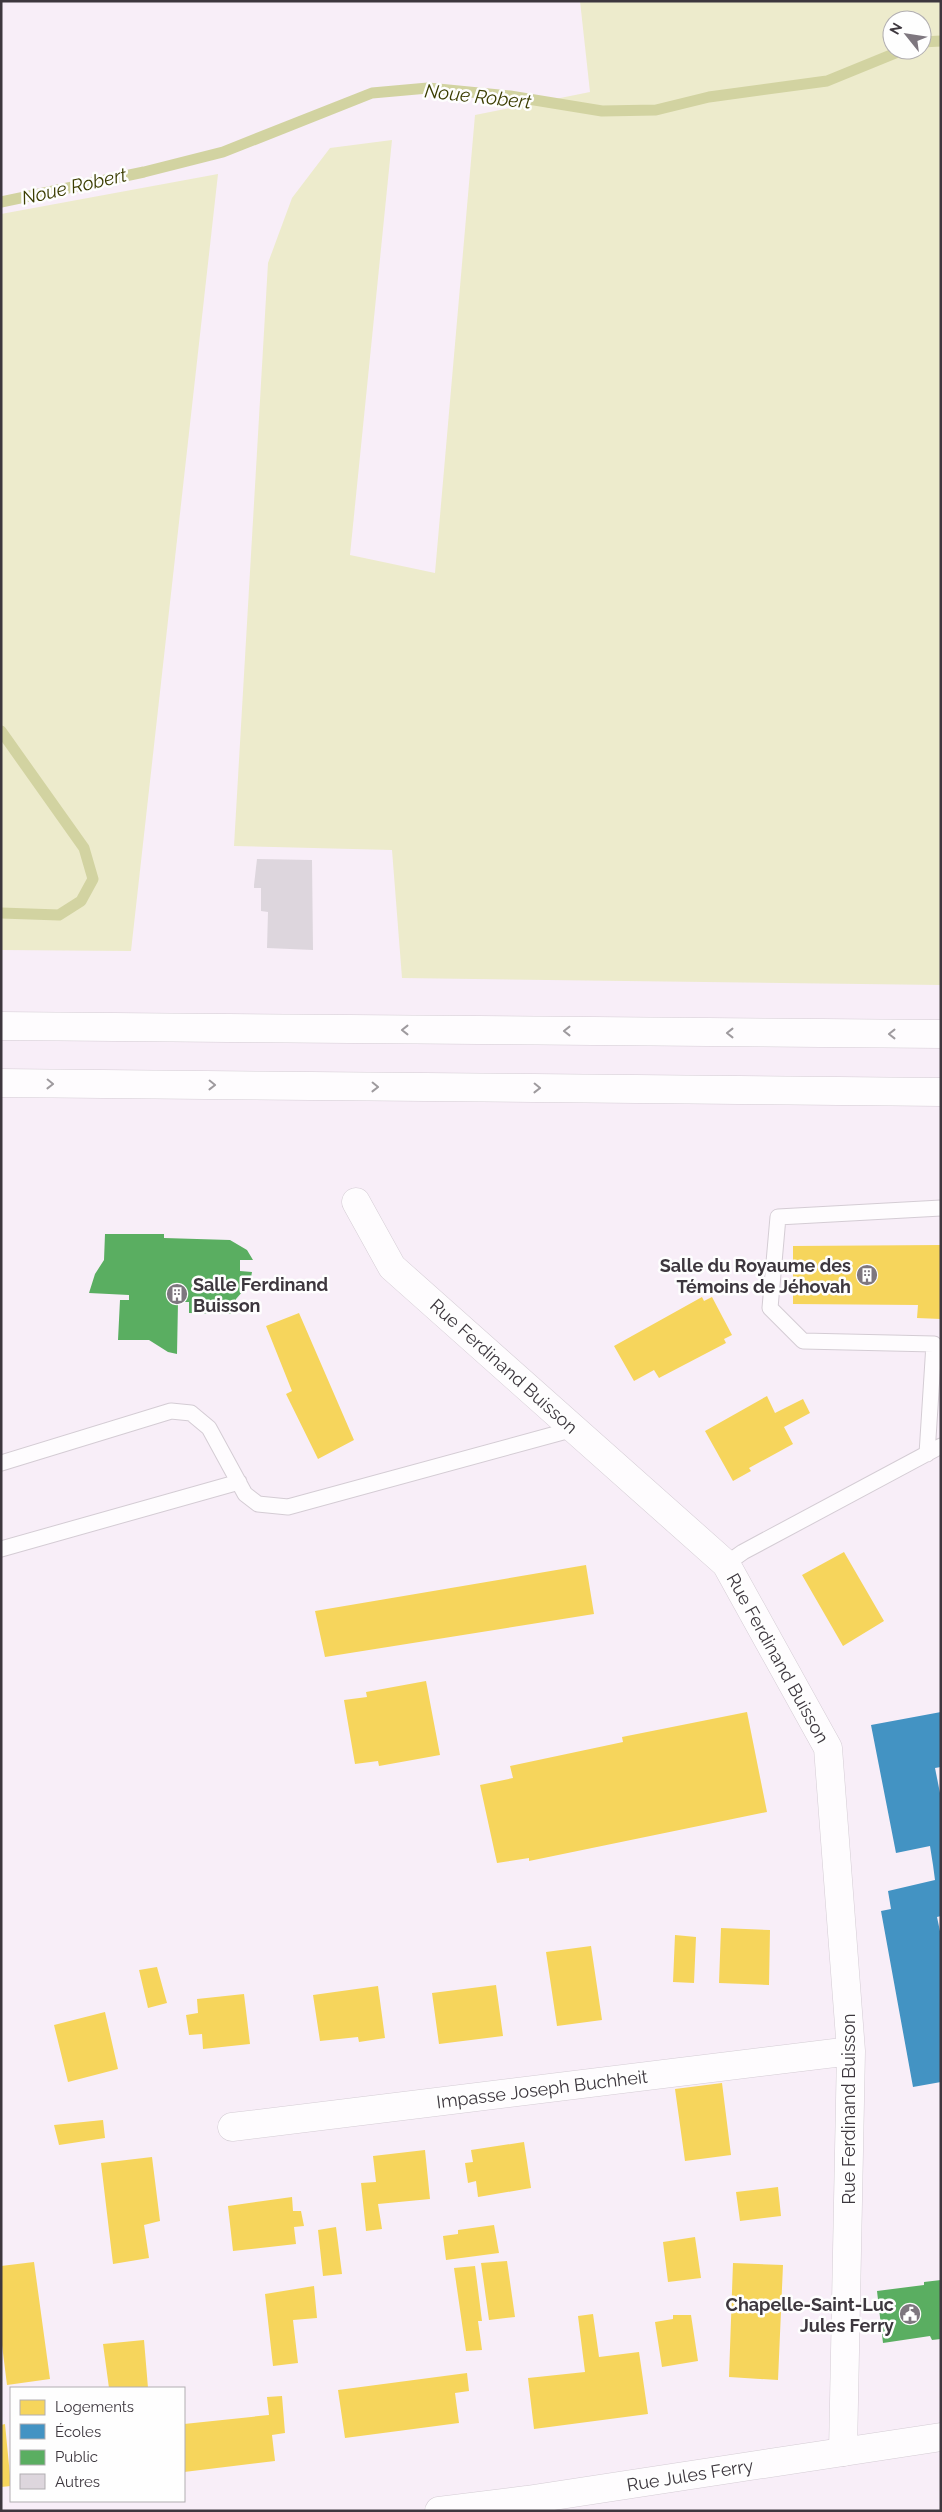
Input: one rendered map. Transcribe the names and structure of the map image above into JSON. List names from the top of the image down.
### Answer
{
  "streets": {
    "main road": ["Rue Ferdinand Buisson", "Impasse Joseph Buchheit", "Rue Jules Ferry"]
  },
  "crossings": [
    ["Rue Ferdinand Buisson", "Impasse Joseph Buchheit"],
    ["Rue Ferdinand Buisson", "Rue Jules Ferry"]
  ],
  "water": ["Noue Robert"],
  "places": {
    "building": ["Salle du Royaume des Témoins de Jéhovah", "Salle Ferdinand Buisson"],
    "public building": ["Chapelle-Saint-Luc Jules Ferry"]
  },
  "legend": [
    "Logements",
    "Écoles",
    "Public",
    "Autres"
  ],
  "north": "top left"
}
